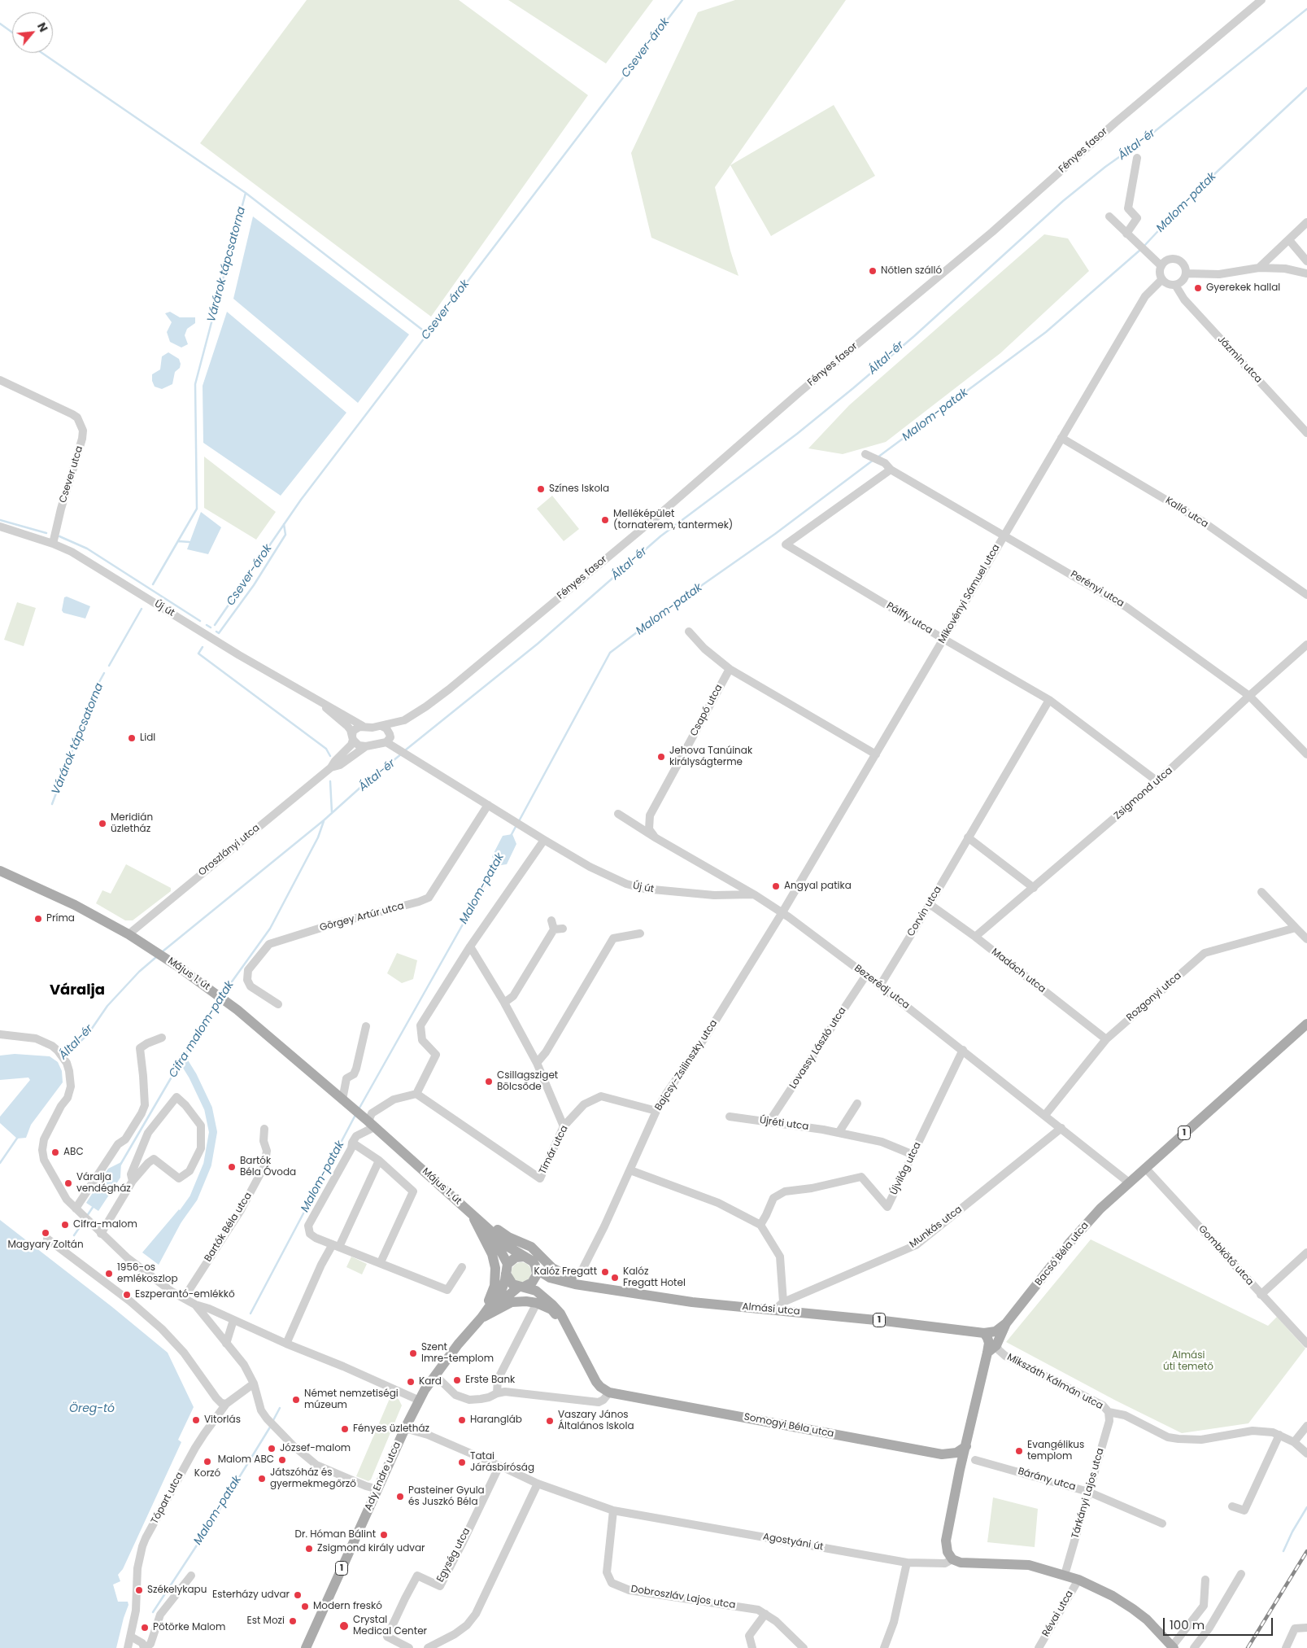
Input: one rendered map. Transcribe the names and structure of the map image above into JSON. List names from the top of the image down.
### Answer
{
  "streets": {
    "main road": [
      "Május 1. út",
      "1",
      "Bacsó Béla utca",
      "Almási utca",
      "Somogyi Béla utca",
      "Ady Endre utca",
      "Agostyáni út"
    ],
    "street": [
      "Fényes fasor",
      "Jázmin utca",
      "Csever utca",
      "Kalló utca",
      "Perényi utca",
      "Mikovényi Sámuel utca",
      "Új út",
      "Pálffy utca",
      "Csapó utca",
      "Zsigmond utca",
      "Oroszlányi utca",
      "Corvin utca",
      "Görgey Artúr utca",
      "Madách utca",
      "Bezerédj utca",
      "Rozgonyi utca",
      "Lovassy László utca",
      "Bajcsy-Zsilinszky utca",
      "Újréti utca",
      "Tímár utca",
      "Újvilág utca",
      "Bartók Béla utca",
      "Munkás utca",
      "Gombkötő utca",
      "Mikszáth Kálmán utca",
      "Bárány utca",
      "Tárkányi Lajos utca",
      "Tópart utca",
      "Egység utca",
      "Dobroszláv Lajos utca",
      "Révai utca"
    ]
  },
  "crossings": [
    ["Fényes fasor", "Új út"],
    ["Fényes fasor", "Oroszlányi utca"],
    ["Jázmin utca", "Mikovényi Sámuel utca"],
    ["Csever utca", "Új út"],
    ["Kalló utca", "Mikovényi Sámuel utca"],
    ["Perényi utca", "Mikovényi Sámuel utca"],
    ["Perényi utca", "Pálffy utca"],
    ["Perényi utca", "Zsigmond utca"],
    ["Mikovényi Sámuel utca", "Pálffy utca"],
    ["Mikovényi Sámuel utca", "Bezerédj utca"],
    ["Mikovényi Sámuel utca", "Bajcsy-Zsilinszky utca"],
    ["Új út", "Oroszlányi utca"],
    ["Új út", "Görgey Artúr utca"],
    ["Új út", "Bezerédj utca"],
    ["Pálffy utca", "Zsigmond utca"],
    ["Pálffy utca", "Corvin utca"],
    ["Csapó utca", "Bezerédj utca"],
    ["Zsigmond utca", "Madách utca"],
    ["Oroszlányi utca", "Május 1. út"],
    ["Corvin utca", "Madách utca"],
    ["Corvin utca", "Bezerédj utca"],
    ["Madách utca", "Rozgonyi utca"],
    ["Május 1. út", "1"],
    ["Május 1. út", "Almási utca"],
    ["Bezerédj utca", "Rozgonyi utca"],
    ["Bezerédj utca", "Lovassy László utca"],
    ["Bezerédj utca", "Bajcsy-Zsilinszky utca"],
    ["Bezerédj utca", "Újvilág utca"],
    ["Bezerédj utca", "Munkás utca"],
    ["Bezerédj utca", "Bacsó Béla utca"],
    ["Lovassy László utca", "Újréti utca"],
    ["Bajcsy-Zsilinszky utca", "Tímár utca"],
    ["Újréti utca", "Újvilág utca"],
    ["1", "Almási utca"],
    ["1", "Somogyi Béla utca"],
    ["1", "Ady Endre utca"],
    ["Munkás utca", "Almási utca"],
    ["Bacsó Béla utca", "Gombkötő utca"],
    ["Bacsó Béla utca", "Almási utca"],
    ["Bacsó Béla utca", "Mikszáth Kálmán utca"],
    ["Mikszáth Kálmán utca", "Tárkányi Lajos utca"],
    ["Ady Endre utca", "Agostyáni út"],
    ["Bárány utca", "Tárkányi Lajos utca"],
    ["Tárkányi Lajos utca", "Agostyáni út"],
    ["Agostyáni út", "Egység utca"],
    ["Agostyáni út", "Dobroszláv Lajos utca"],
    ["Agostyáni út", "Révai utca"]
  ],
  "districts": ["Váralja"],
  "water": [
    "Csever-árok",
    "Által-ér",
    "Malom-patak",
    "Várárok tápcsatorna",
    "Cifra malom-patak",
    "Öreg-tó"
  ],
  "parks": ["Almási úti temető"],
  "places": [
    "Nőtlen szálló",
    "Gyerekek hallal",
    "Színes Iskola",
    "Melléképület (tornaterem, tantermek)",
    "Lidl",
    "Jehova Tanúinak királyságterme",
    "Meridián üzletház",
    "Angyal patika",
    "Príma",
    "Csillagsziget Bölcsőde",
    "ABC",
    "Bartók Béla Óvoda",
    "Váralja vendégház",
    "Cifra-malom",
    "Magyary Zoltán",
    "Kalóz Fregatt",
    "1956-os emlékoszlop",
    "Kalóz Fregatt Hotel",
    "Eszperantó-emlékkő",
    "Szent Imre-templom",
    "Erste Bank",
    "Kard",
    "Német nemzetiségi múzeum",
    "Vitorlás",
    "Harangláb",
    "Vaszary János Általános Iskola",
    "Fényes üzletház",
    "József-malom",
    "Evangélikus templom",
    "Malom ABC",
    "Korzó",
    "Tatai Járásbíróság",
    "Játszóház és gyermekmegőrző",
    "Pasteiner Gyula és Juszkó Béla",
    "Dr. Hóman Bálint",
    "Zsigmond király udvar",
    "Székelykapu",
    "Esterházy udvar",
    "Modern freskó",
    "Est Mozi",
    "Crystal Medical Center",
    "Pötörke Malom"
  ],
  "scale_bar": "100 m",
  "north": "top right"
}
